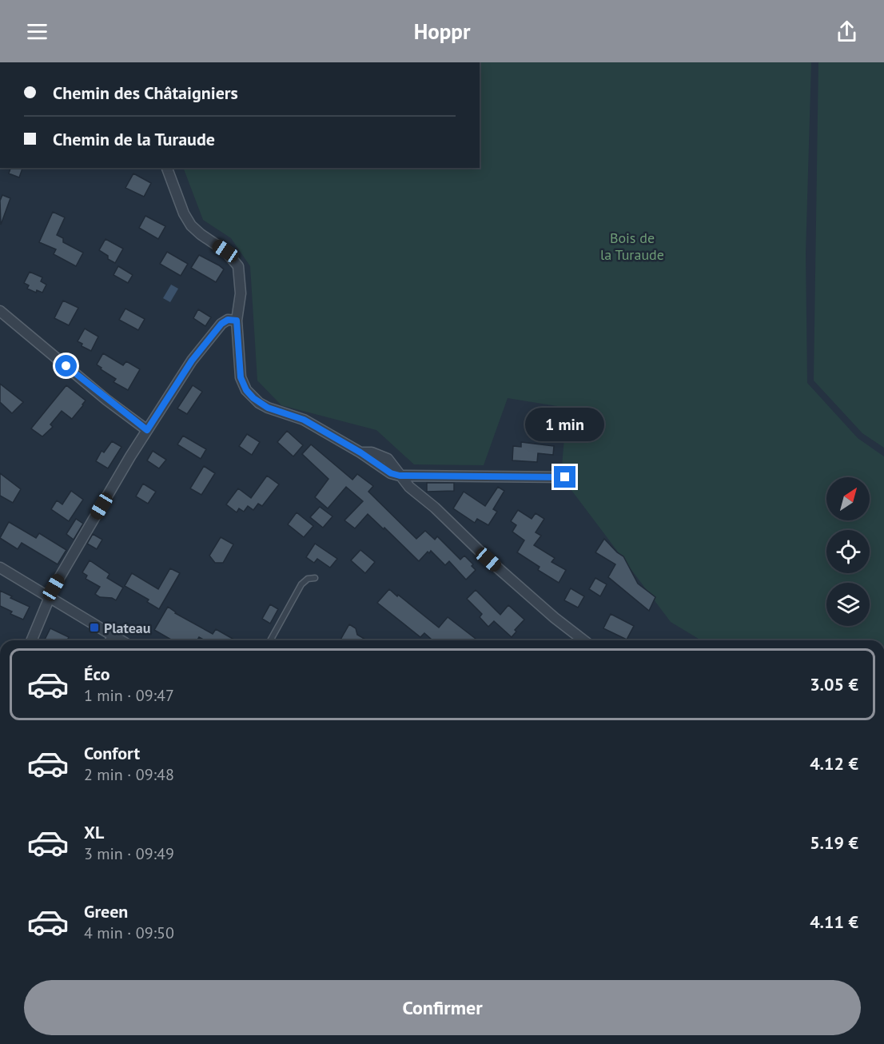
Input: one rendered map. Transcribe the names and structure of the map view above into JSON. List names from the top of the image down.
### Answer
{
  "parks": ["Bois de la Turaude"],
  "places": {
    "transit": ["Plateau"]
  },
  "north": "top right",
  "page": {
    "header": "Hoppr",
    "banner": ["Chemin des Châtaigniers", "Chemin de la Turaude"],
    "bubble": "1 min",
    "list": [
      {
        "name": "Éco",
        "note": "1 min · 09:47",
        "value": "3.05 €"
      },
      {
        "name": "Confort",
        "note": "2 min · 09:48",
        "value": "4.12 €"
      },
      {
        "name": "XL",
        "note": "3 min · 09:49",
        "value": "5.19 €"
      },
      {
        "name": "Green",
        "note": "4 min · 09:50",
        "value": "4.11 €"
      }
    ],
    "buttons": "Confirmer"
  }
}
